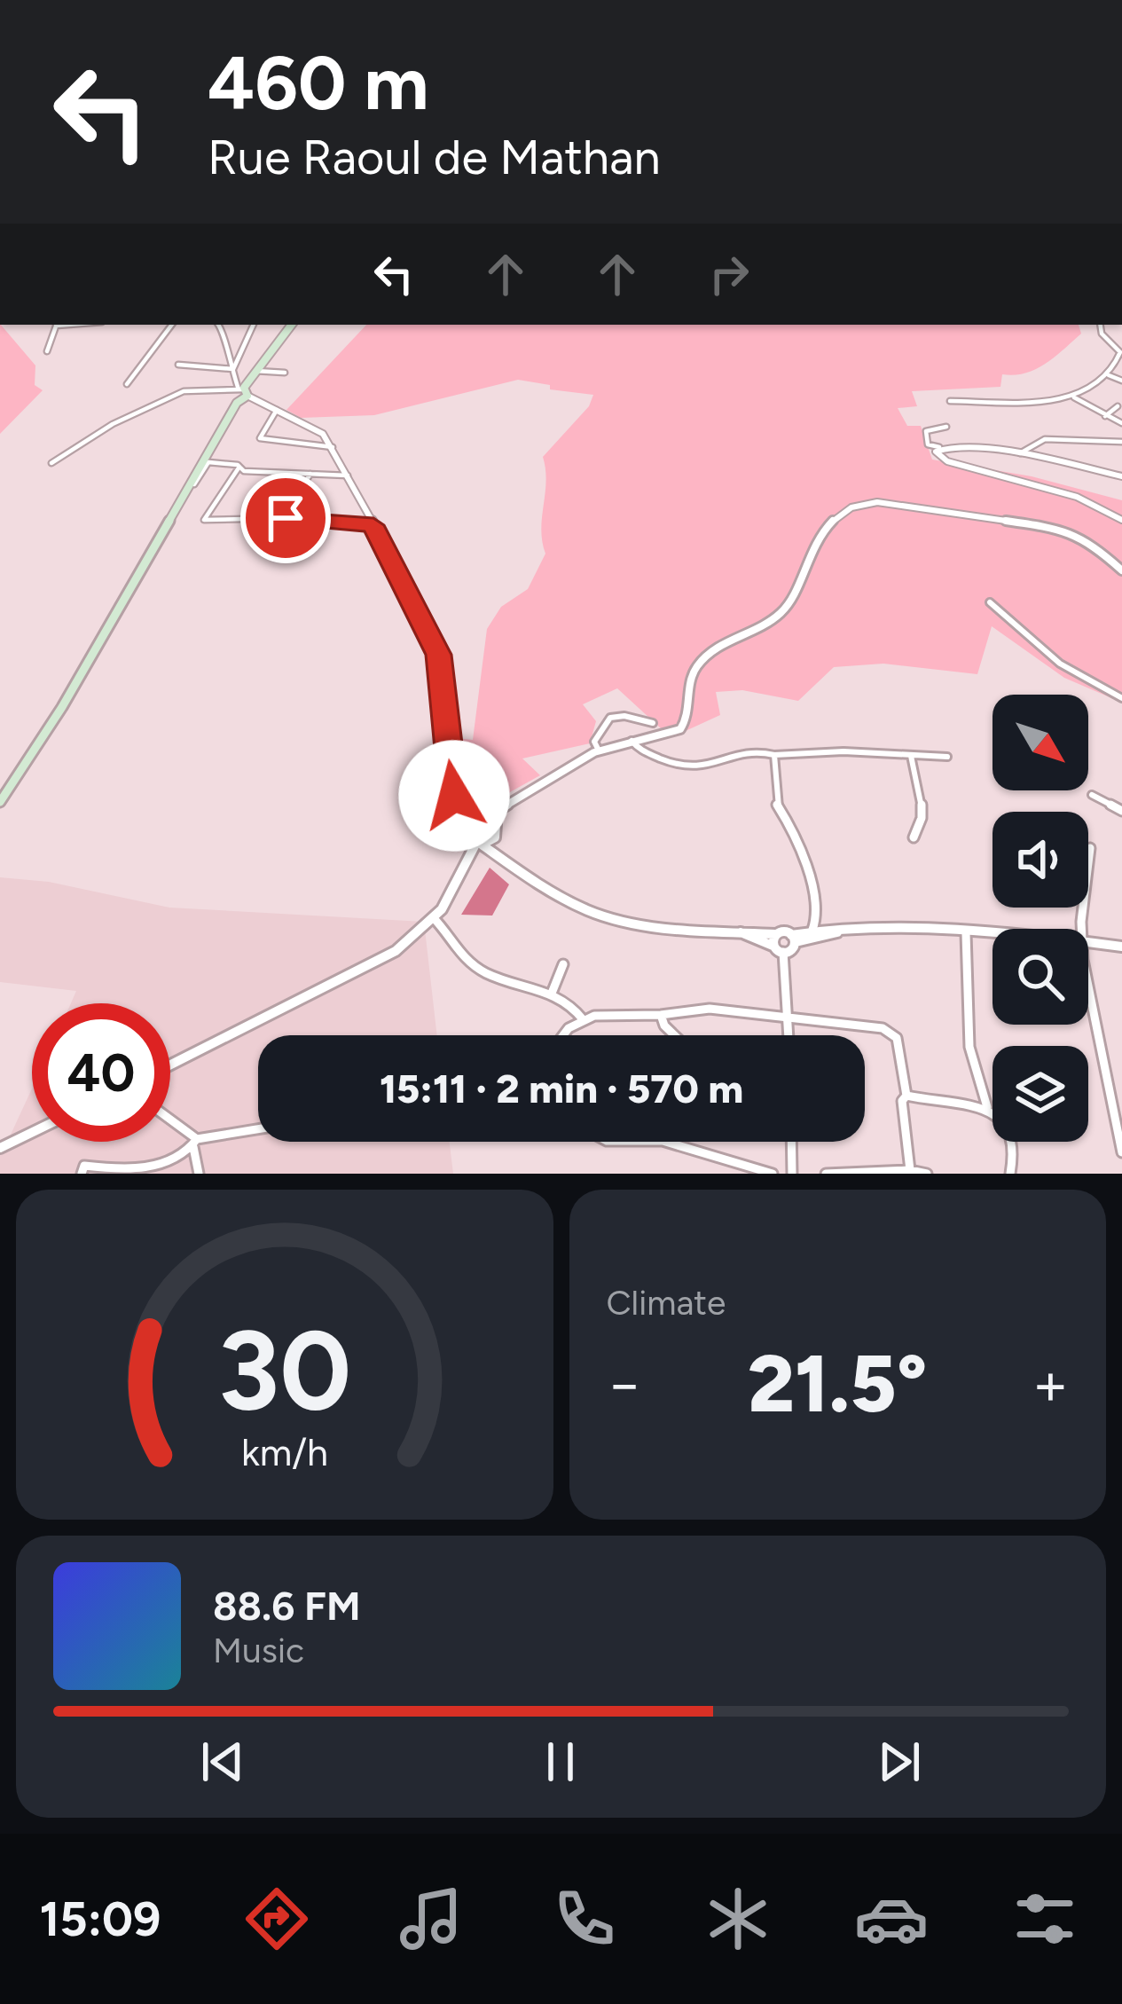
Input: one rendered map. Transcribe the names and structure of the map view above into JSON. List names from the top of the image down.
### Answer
{
  "north": "bottom right",
  "page": {
    "turn": ["460 m", "Rue Raoul de Mathan"],
    "limit": "40",
    "trip": "15:11 · 2 min · 570 m",
    "tile": "Climate",
    "heat": ["−", "21.5°", "+"],
    "song": ["88.6 FM", "Music"],
    "tabs": "15:09",
    "gauge": ["30", "km/h"]
  }
}
